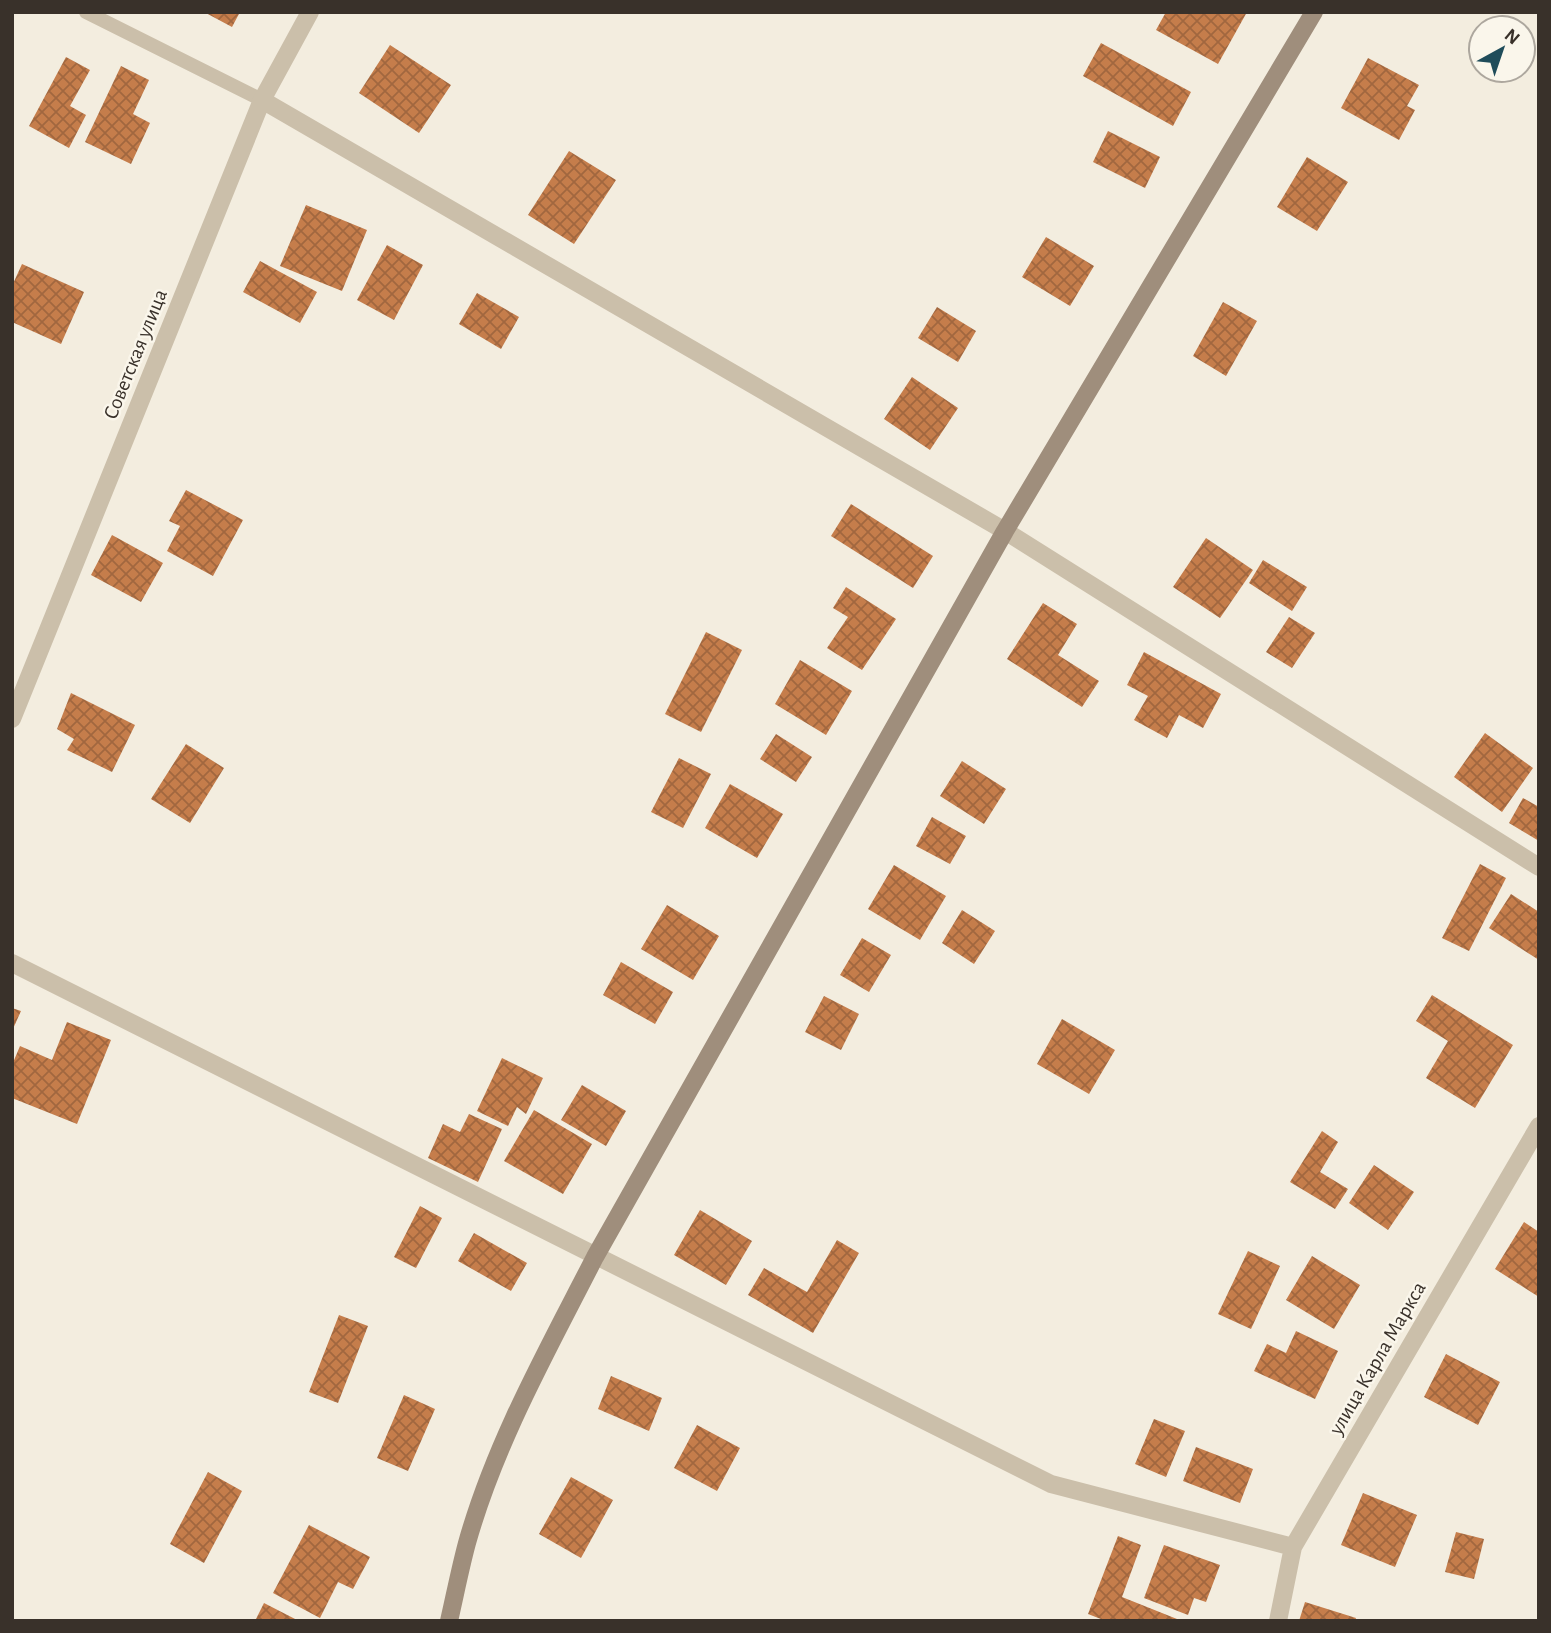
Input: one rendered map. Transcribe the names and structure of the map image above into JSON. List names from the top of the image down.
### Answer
{
  "streets": {
    "street": ["Советская улица", "улица Карла Маркса"]
  },
  "north": "top right"
}
